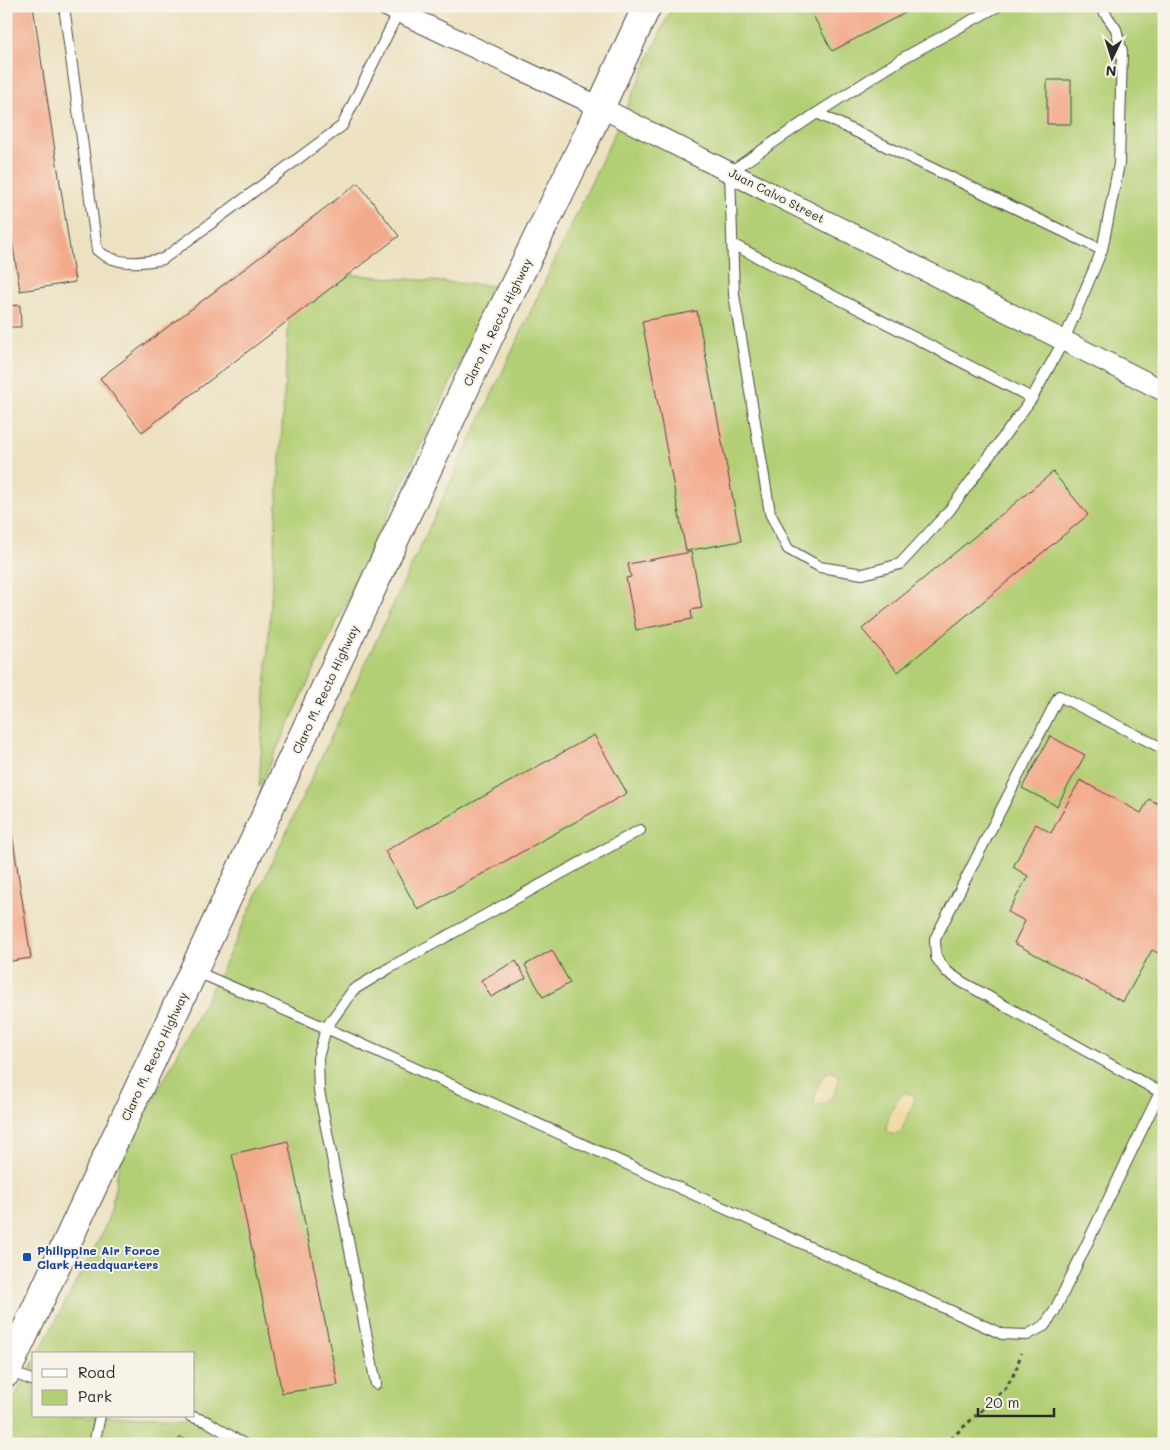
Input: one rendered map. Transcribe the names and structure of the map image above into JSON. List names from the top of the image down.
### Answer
{
  "streets": {
    "main road": ["Claro M. Recto Highway"],
    "street": ["Juan Calvo Street"]
  },
  "crossings": [
    ["Juan Calvo Street", "Claro M. Recto Highway"]
  ],
  "places": {
    "transit": ["Philippine Air Force Clark Headquarters"]
  },
  "legend": ["Road", "Park"],
  "scale_bar": "20 m",
  "north": "bottom"
}
